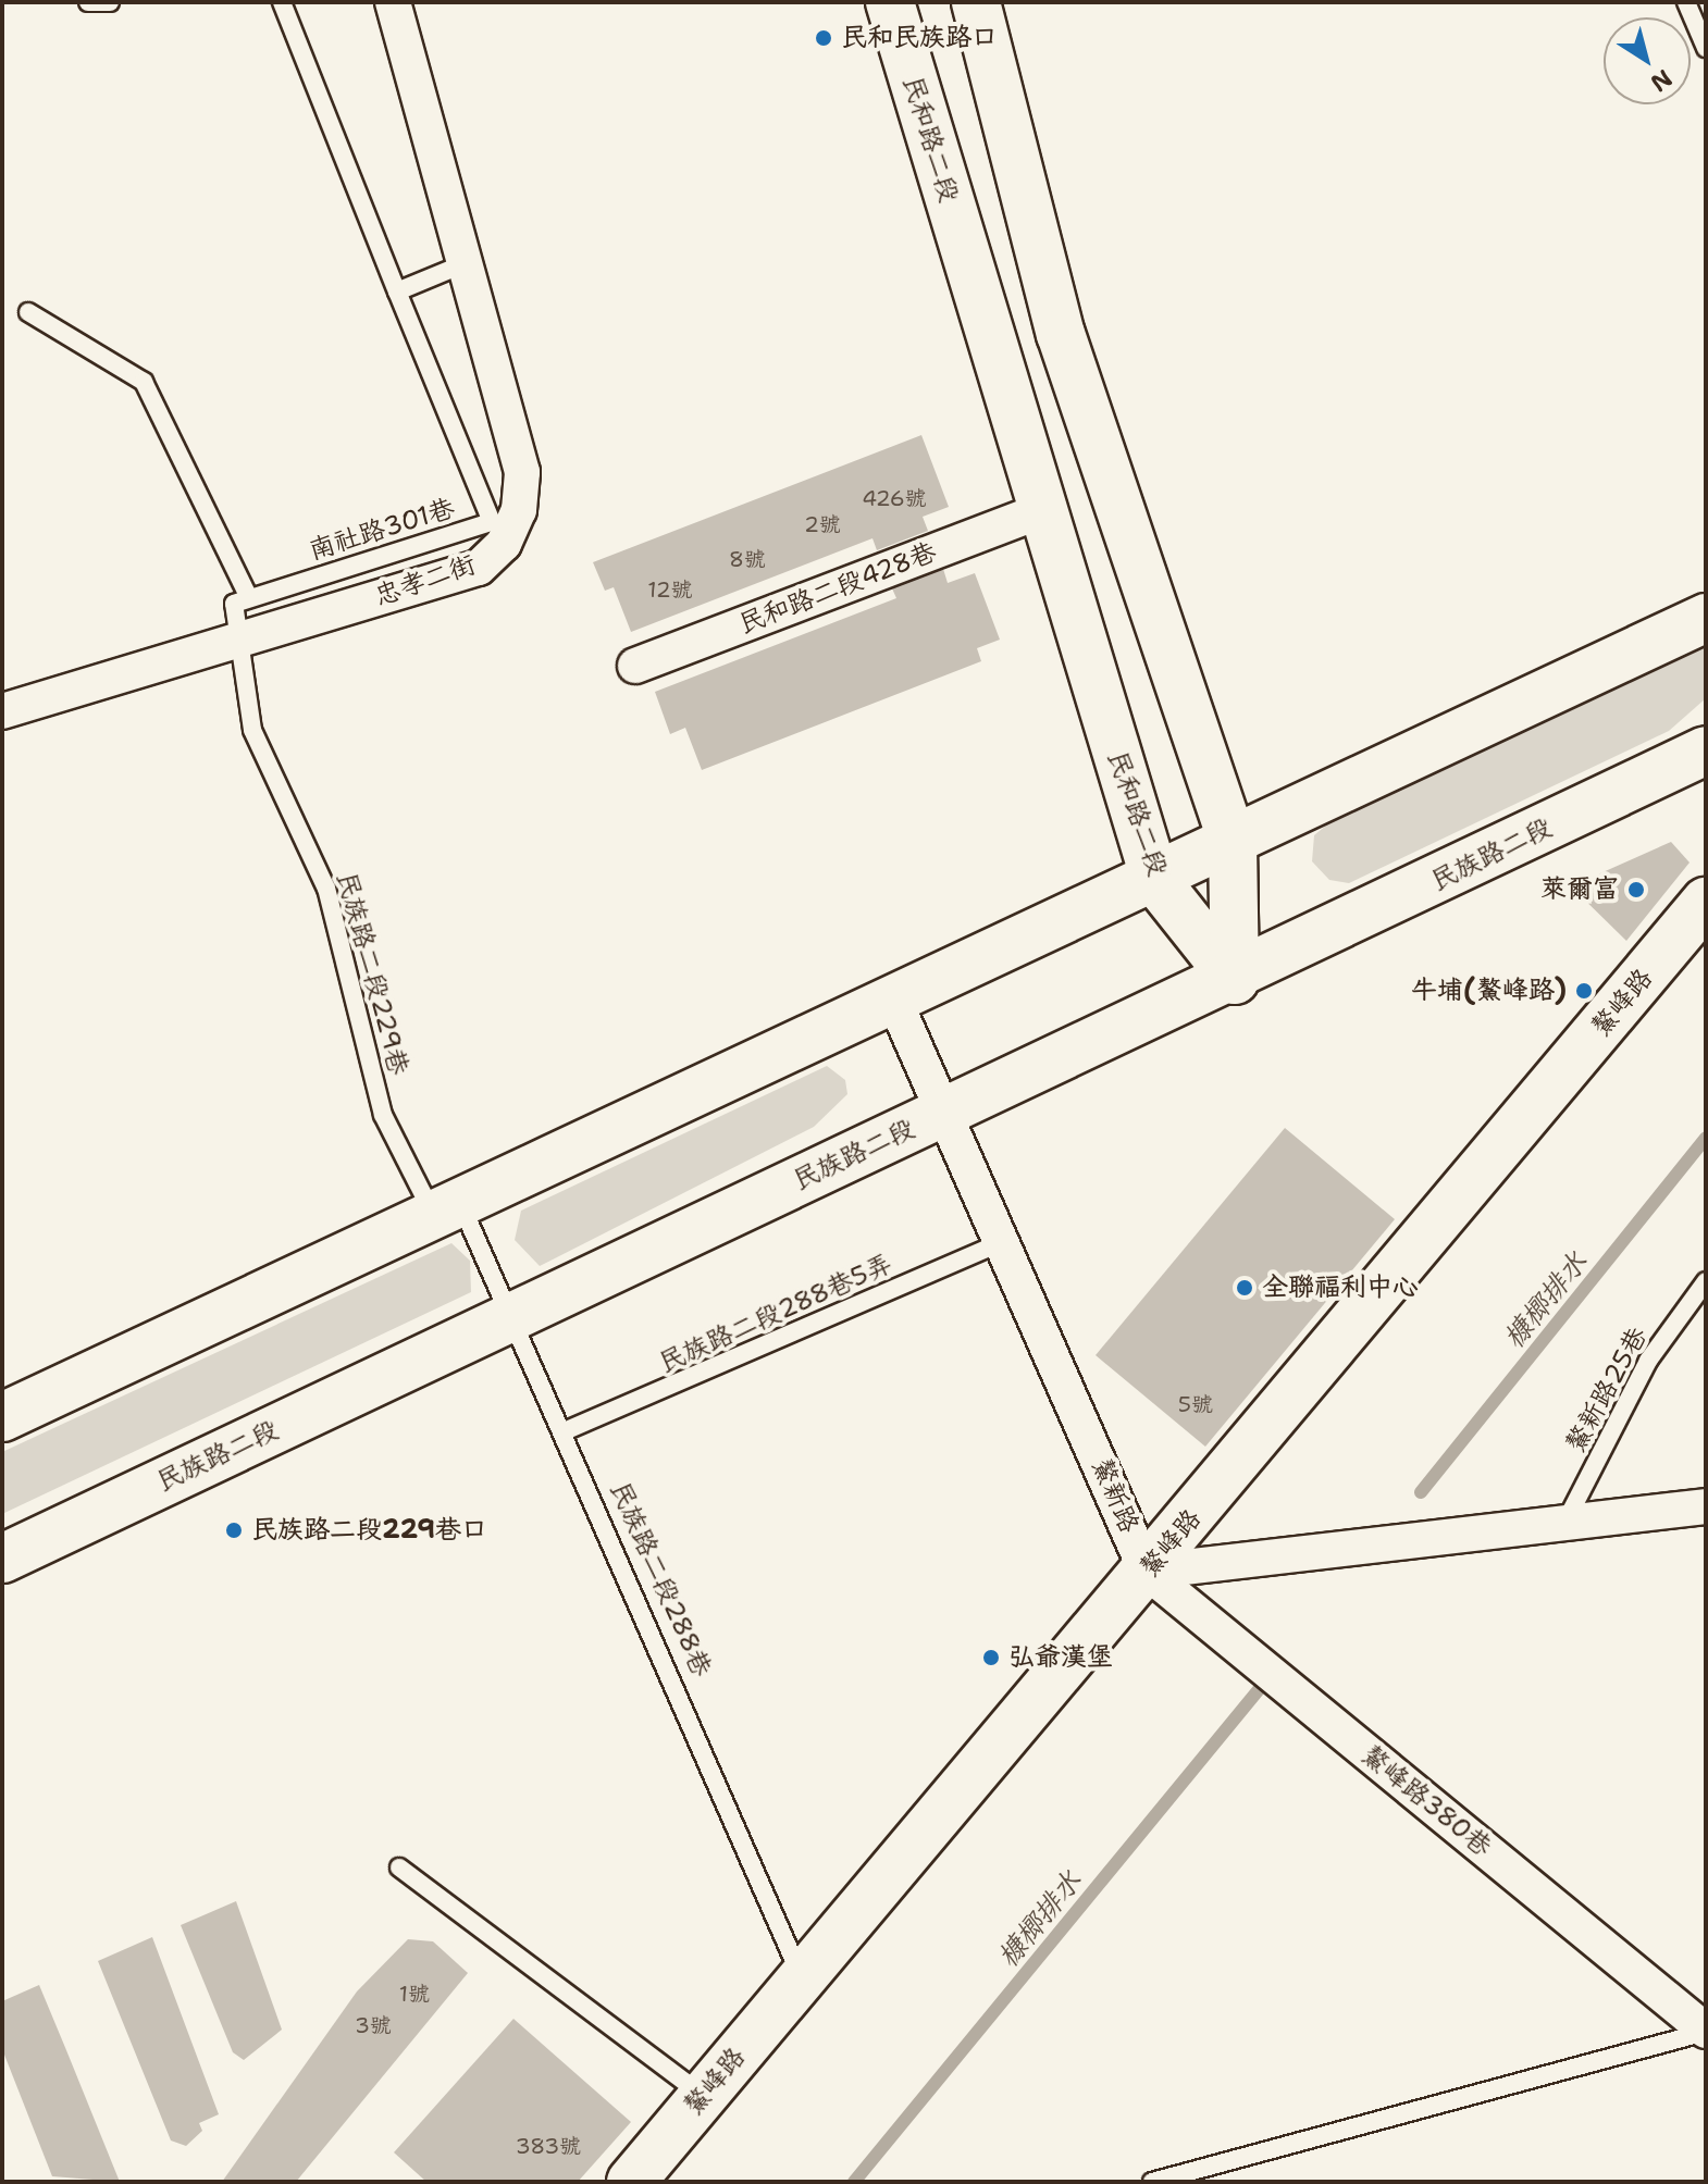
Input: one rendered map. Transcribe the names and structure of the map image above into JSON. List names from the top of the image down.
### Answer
{
  "streets": {
    "street": [
      "民和路二段",
      "忠孝二街",
      "民和路二段428巷",
      "民族路二段",
      "鰲峰路",
      "鰲新路",
      "鰲峰路380巷"
    ],
    "lane": [
      "南社路301巷",
      "民族路二段229巷",
      "民族路二段288巷5弄",
      "鰲新路25巷",
      "民族路二段288巷"
    ]
  },
  "crossings": [
    ["民和路二段", "民和路二段428巷"],
    ["民和路二段", "民族路二段"],
    ["忠孝二街", "民族路二段229巷"],
    ["民族路二段", "鰲新路"],
    ["民族路二段", "民族路二段288巷"],
    ["民族路二段229巷", "民族路二段288巷"],
    ["鰲峰路", "鰲新路"],
    ["鰲峰路", "民族路二段288巷"],
    ["鰲峰路", "鰲峰路380巷"],
    ["民族路二段288巷5弄", "鰲新路"],
    ["民族路二段288巷5弄", "民族路二段288巷"],
    ["鰲新路", "鰲峰路380巷"]
  ],
  "water": ["槺榔排水"],
  "places": [
    "民和民族路口",
    "萊爾富",
    "牛埔(鰲峰路)",
    "全聯福利中心",
    "民族路二段229巷口",
    "弘爺漢堡"
  ],
  "house_numbers": [
    "426號",
    "2號",
    "8號",
    "12號",
    "5號",
    "1號",
    "3號",
    "383號"
  ],
  "north": "bottom right"
}
